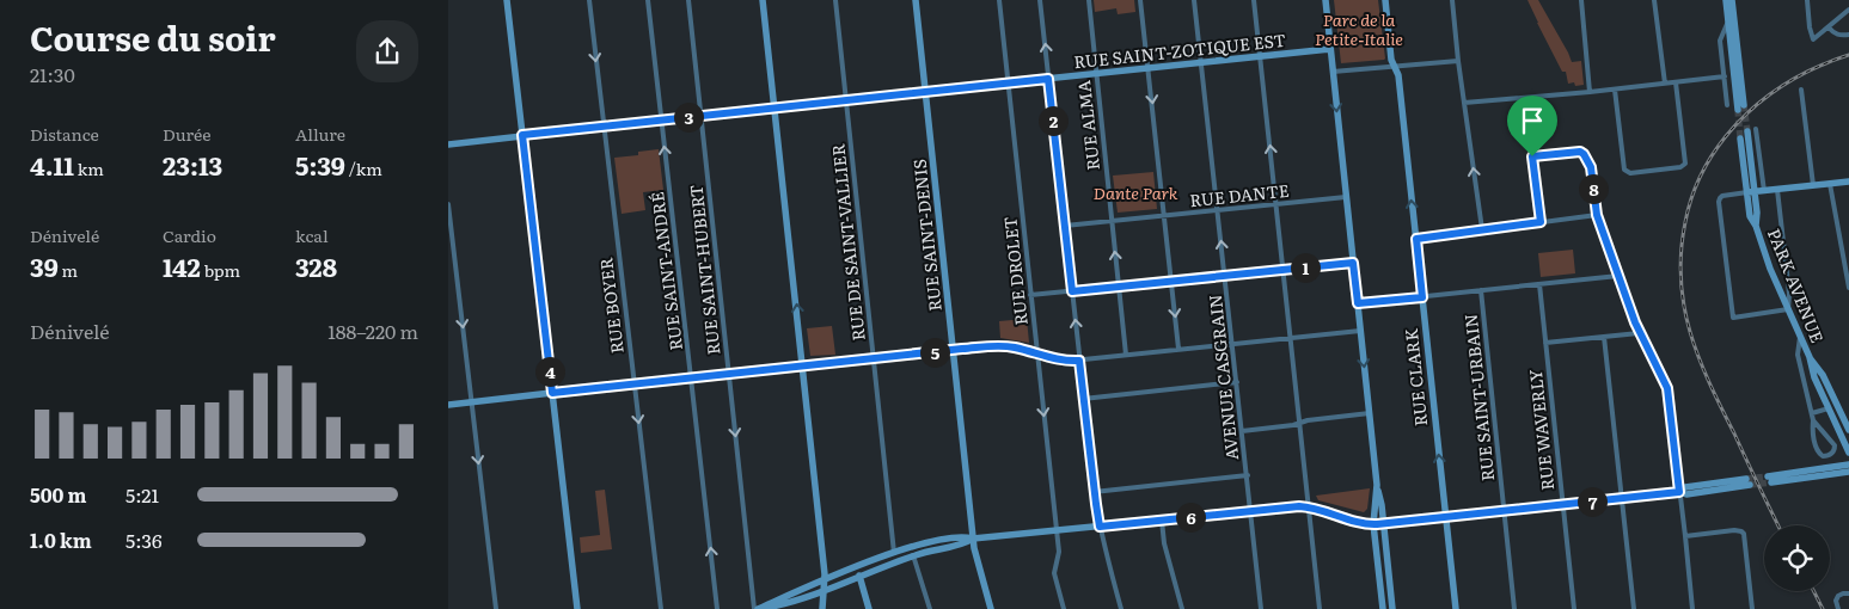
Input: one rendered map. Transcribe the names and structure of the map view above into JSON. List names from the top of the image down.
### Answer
{
  "streets": {
    "main road": [
      "RUE SAINT-ZOTIQUE EST",
      "RUE SAINT-DENIS",
      "PARK AVENUE",
      "RUE CLARK"
    ],
    "street": [
      "RUE ALMA",
      "RUE DANTE",
      "RUE DE SAINT-VALLIER",
      "RUE SAINT-HUBERT",
      "RUE SAINT-ANDRÉ",
      "RUE DROLET",
      "RUE BOYER",
      "AVENUE CASGRAIN",
      "RUE SAINT-URBAIN",
      "RUE WAVERLY"
    ]
  },
  "crossings": [
    ["RUE SAINT-ZOTIQUE EST", "RUE ALMA"],
    ["RUE SAINT-ZOTIQUE EST", "RUE SAINT-DENIS"],
    ["RUE SAINT-ZOTIQUE EST", "RUE DE SAINT-VALLIER"],
    ["RUE SAINT-ZOTIQUE EST", "RUE SAINT-HUBERT"],
    ["RUE SAINT-ZOTIQUE EST", "RUE SAINT-ANDRÉ"],
    ["RUE SAINT-ZOTIQUE EST", "RUE DROLET"],
    ["RUE SAINT-ZOTIQUE EST", "RUE BOYER"],
    ["RUE SAINT-ZOTIQUE EST", "AVENUE CASGRAIN"],
    ["RUE ALMA", "RUE DANTE"],
    ["RUE DANTE", "AVENUE CASGRAIN"]
  ],
  "one_way": [
    "RUE SAINT-HUBERT",
    "RUE SAINT-ANDRÉ",
    "RUE BOYER",
    "RUE CLARK"
  ],
  "parks": ["Parc de la Petite-Italie", "Dante Park"],
  "page": {
    "heading": ["Course du soir", "21:30"],
    "stats": [
      ["Distance", "4.11 km"],
      ["Durée", "23:13"],
      ["Allure", "5:39 /km"],
      ["Dénivelé", "39 m"],
      ["Cardio", "142 bpm"],
      ["kcal", "328"]
    ],
    "pins": [
      "3",
      "2",
      "8",
      "1",
      "5",
      "4",
      "7",
      "6"
    ],
    "chart": ["Dénivelé", "188–220 m"],
    "list": [
      {
        "name": "500 m",
        "note": "5:21"
      },
      {
        "name": "1.0 km",
        "note": "5:36"
      }
    ]
  }
}
